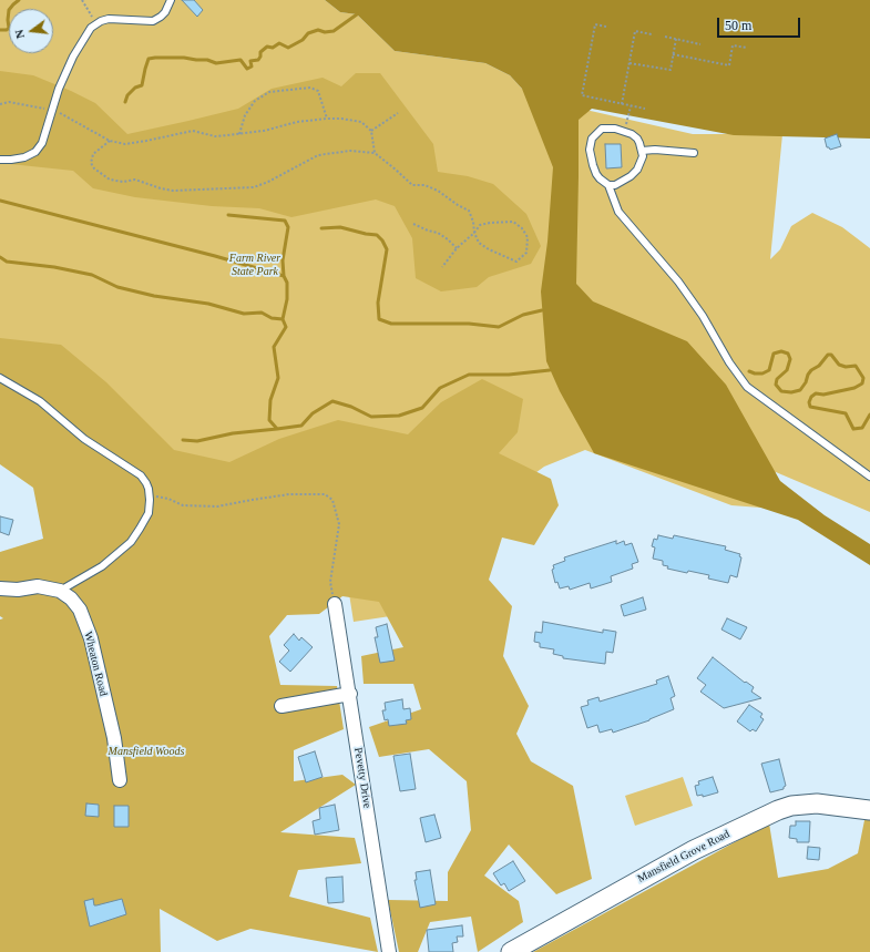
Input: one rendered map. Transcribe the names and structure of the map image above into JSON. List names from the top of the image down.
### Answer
{
  "streets": {
    "street": ["Wheaton Road", "Pevetty Drive", "Mansfield Grove Road"]
  },
  "parks": ["Farm River State Park", "Mansfield Woods"],
  "scale_bar": "50 m",
  "north": "left"
}
